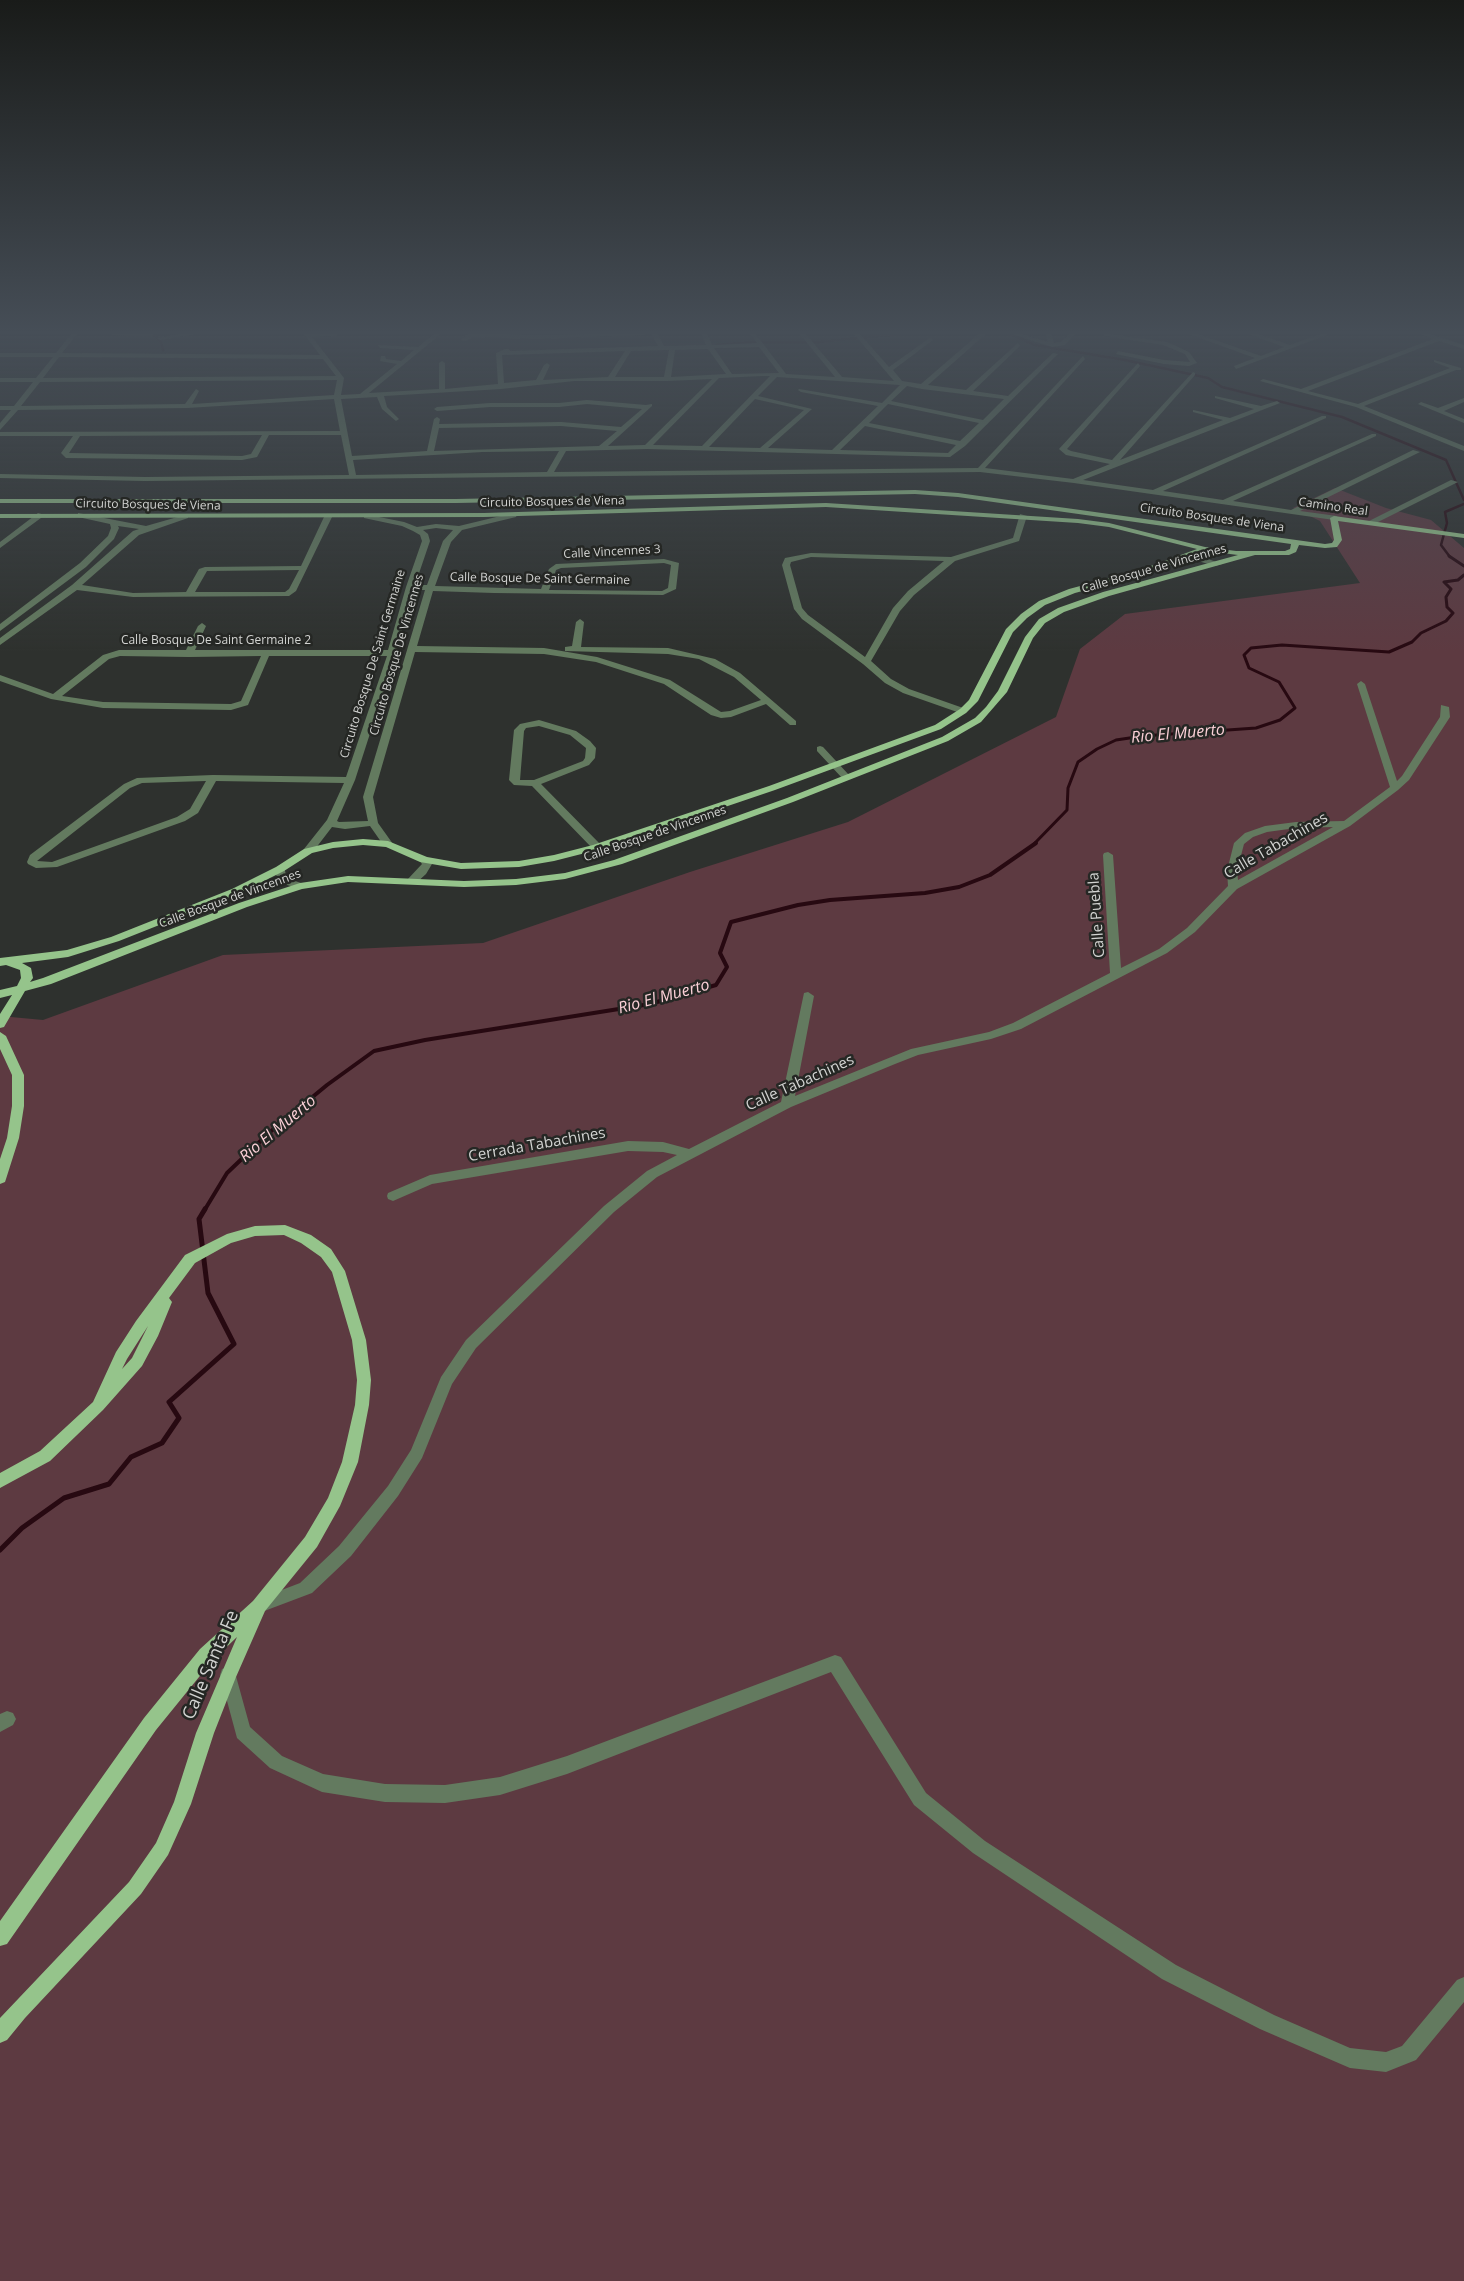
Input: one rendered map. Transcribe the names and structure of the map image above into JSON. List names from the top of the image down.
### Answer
{
  "streets": {
    "main road": [
      "Circuito Bosques de Viena",
      "Camino Real",
      "Calle Bosque de Vincennes",
      "Calle Santa Fe"
    ],
    "street": [
      "Calle Vincennes 3",
      "Calle Bosque De Saint Germaine",
      "Calle Bosque De Saint Germaine 2",
      "Circuito Bosque De Vincennes",
      "Circuito Bosque De Saint Germaine",
      "Calle Tabachines",
      "Calle Puebla",
      "Cerrada Tabachines"
    ]
  },
  "crossings": [
    ["Circuito Bosques de Viena", "Calle Bosque de Vincennes"],
    ["Calle Vincennes 3", "Calle Bosque De Saint Germaine"],
    ["Calle Bosque de Vincennes", "Circuito Bosque De Vincennes"],
    ["Calle Bosque de Vincennes", "Circuito Bosque De Saint Germaine"],
    ["Calle Bosque De Saint Germaine", "Circuito Bosque De Vincennes"],
    ["Calle Bosque De Saint Germaine", "Circuito Bosque De Saint Germaine"],
    ["Calle Bosque De Saint Germaine 2", "Circuito Bosque De Saint Germaine"],
    ["Calle Tabachines", "Calle Puebla"],
    ["Calle Tabachines", "Cerrada Tabachines"],
    ["Calle Tabachines", "Calle Santa Fe"]
  ],
  "water": ["Rio El Muerto"]
}
